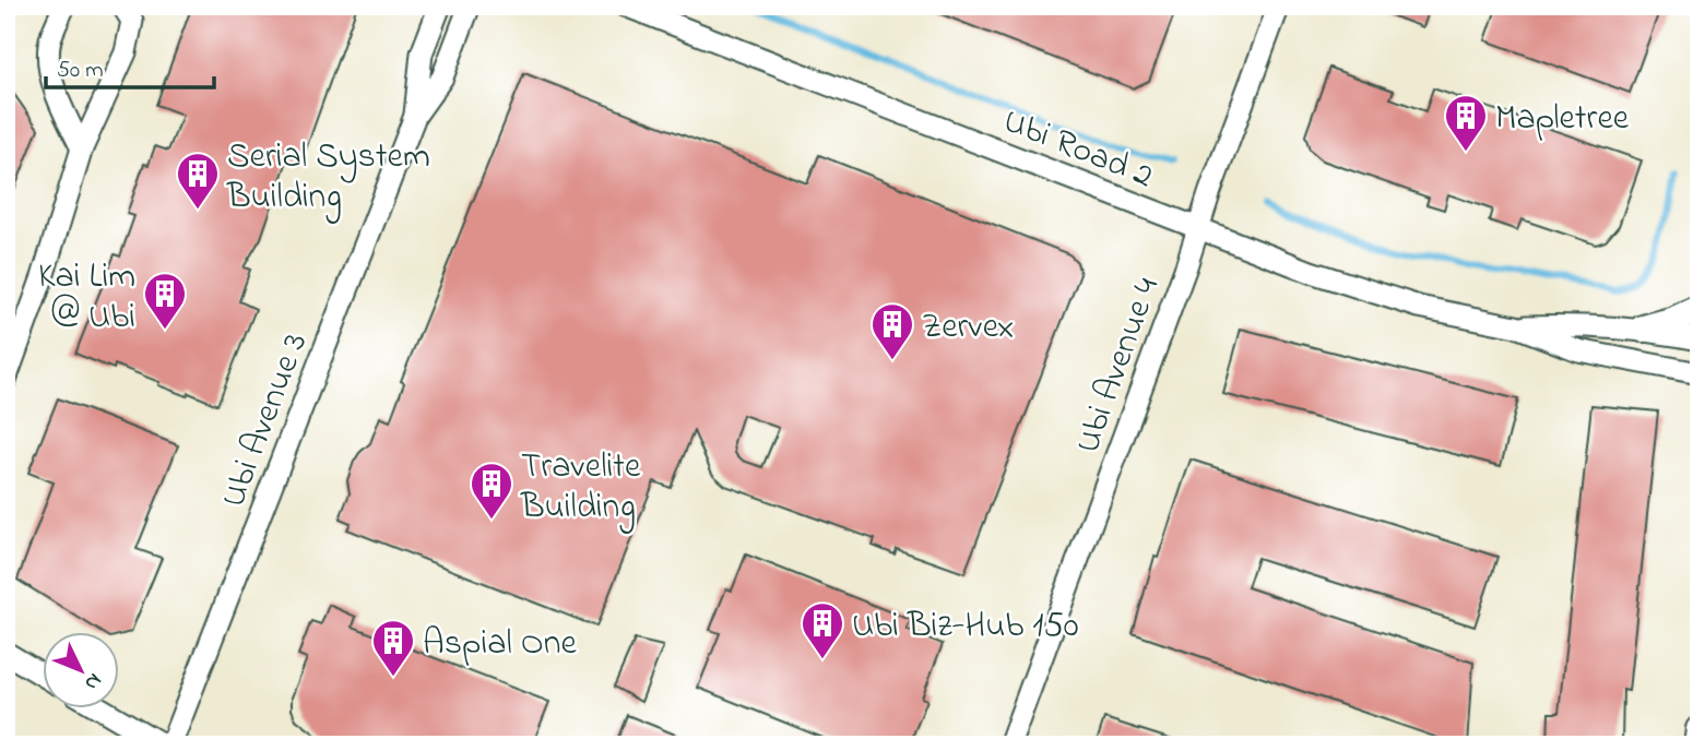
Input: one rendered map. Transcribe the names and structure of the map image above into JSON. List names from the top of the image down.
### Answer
{
  "streets": {
    "street": ["Ubi Road 2", "Ubi Avenue 4", "Ubi Avenue 3"]
  },
  "crossings": [
    ["Ubi Road 2", "Ubi Avenue 4"]
  ],
  "places": {
    "building": [
      "Mapletree",
      "Serial System Building",
      "Kai Lim @ Ubi",
      "Zervex",
      "Travelite Building",
      "Ubi Biz-Hub 150",
      "Aspial One"
    ]
  },
  "scale_bar": "50 m",
  "north": "bottom right"
}
